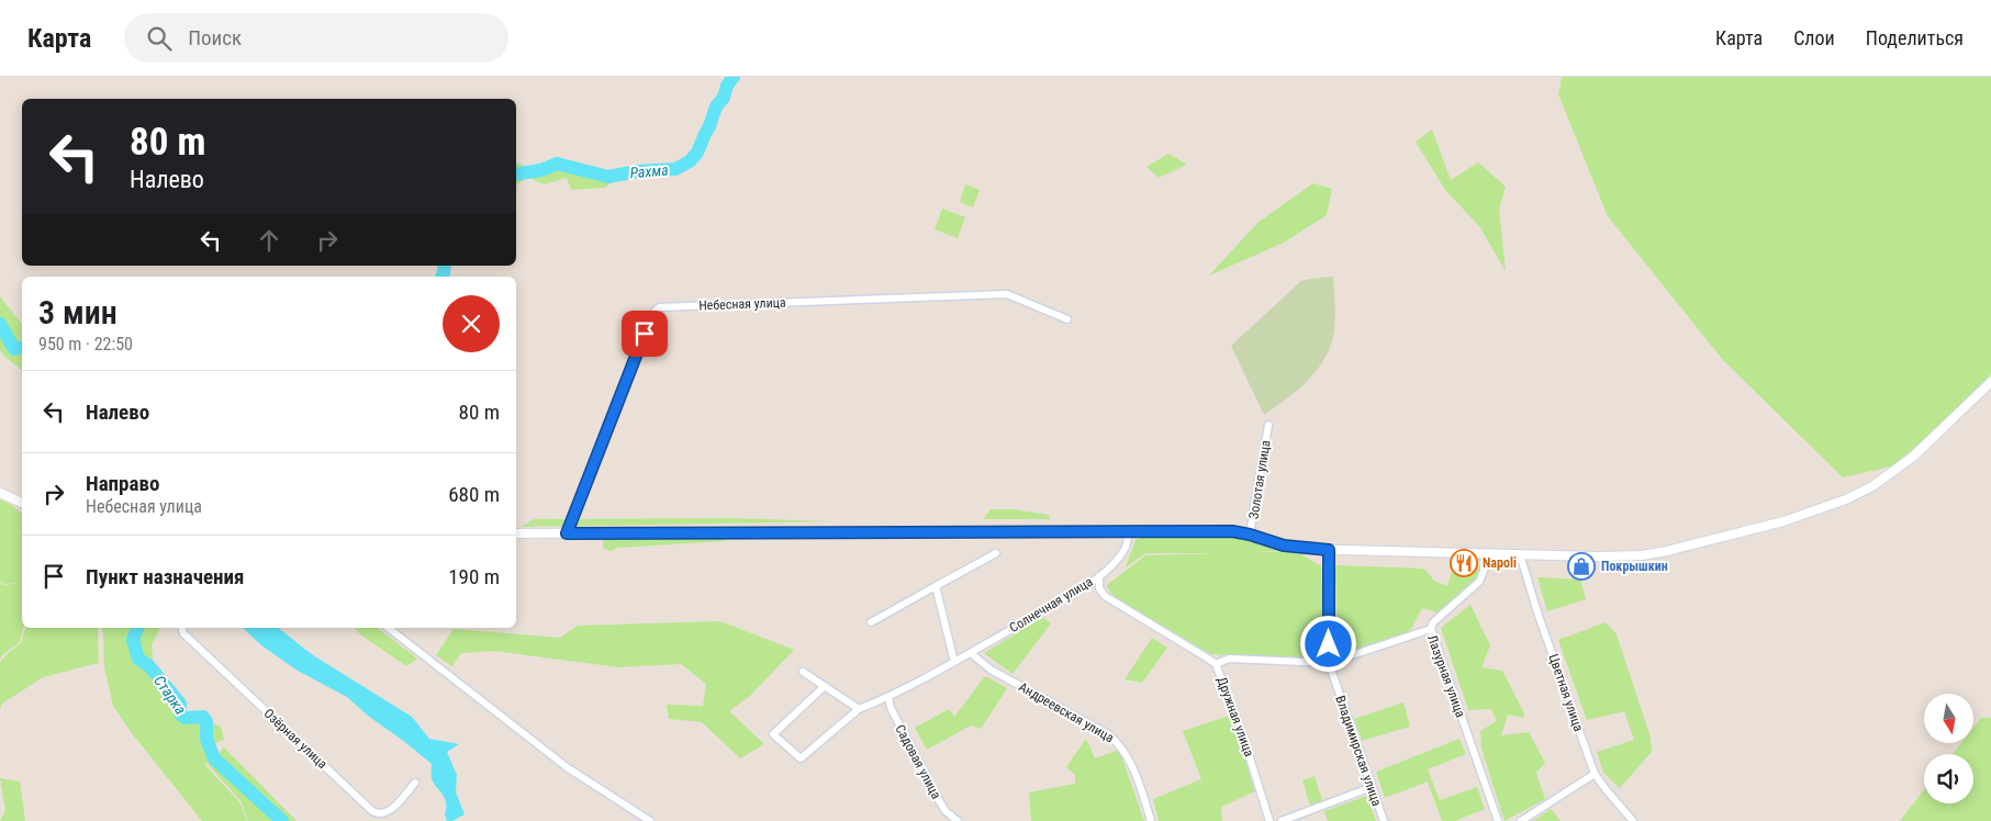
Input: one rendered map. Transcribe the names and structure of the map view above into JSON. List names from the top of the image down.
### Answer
{
  "streets": {
    "street": [
      "Небесная улица",
      "Золотая улица",
      "Солнечная улица",
      "Лазурная улица",
      "Цветная улица",
      "Андреевская улица",
      "Дружная улица",
      "Озёрная улица",
      "Владимирская улица",
      "Садовая улица"
    ]
  },
  "crossings": [
    ["Солнечная улица", "Андреевская улица"],
    ["Солнечная улица", "Дружная улица"],
    ["Солнечная улица", "Садовая улица"],
    ["Лазурная улица", "Владимирская улица"]
  ],
  "water": ["Рахма", "Старка"],
  "places": {
    "restaurant": ["Napoli"],
    "shop": ["Покрышкин"]
  },
  "north": "bottom",
  "page": {
    "header": "Карта",
    "search": "Поиск",
    "nav": ["Карта", "Слои", "Поделиться"],
    "turn": ["80 m", "Налево"],
    "heading": ["3 мин", "950 m · 22:50"],
    "list": [
      {
        "name": "Налево",
        "value": "80 m"
      },
      {
        "name": "Направо",
        "note": "Небесная улица",
        "value": "680 m"
      },
      {
        "name": "Пункт назначения",
        "value": "190 m"
      }
    ]
  }
}
